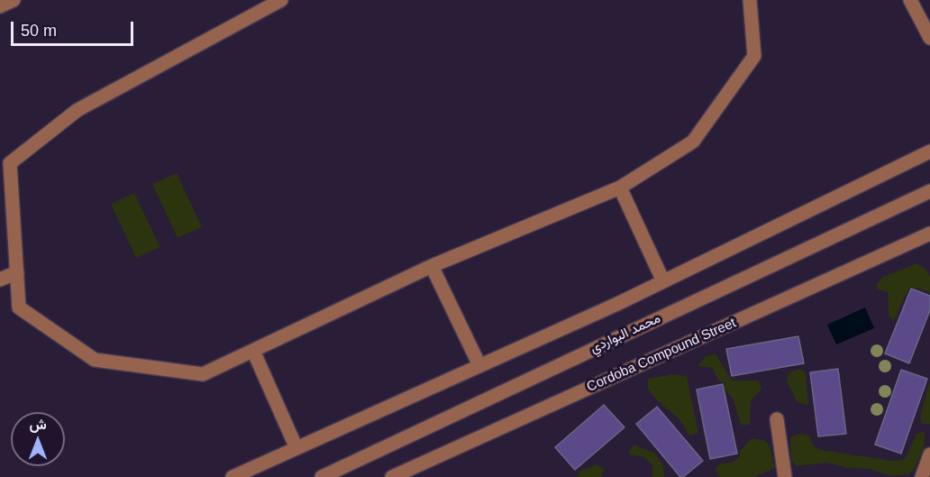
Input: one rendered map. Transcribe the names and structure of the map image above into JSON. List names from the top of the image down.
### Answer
{
  "streets": {
    "street": ["محمد البواردي", "Cordoba Compound Street"]
  },
  "scale_bar": "50 m",
  "north": "top"
}
